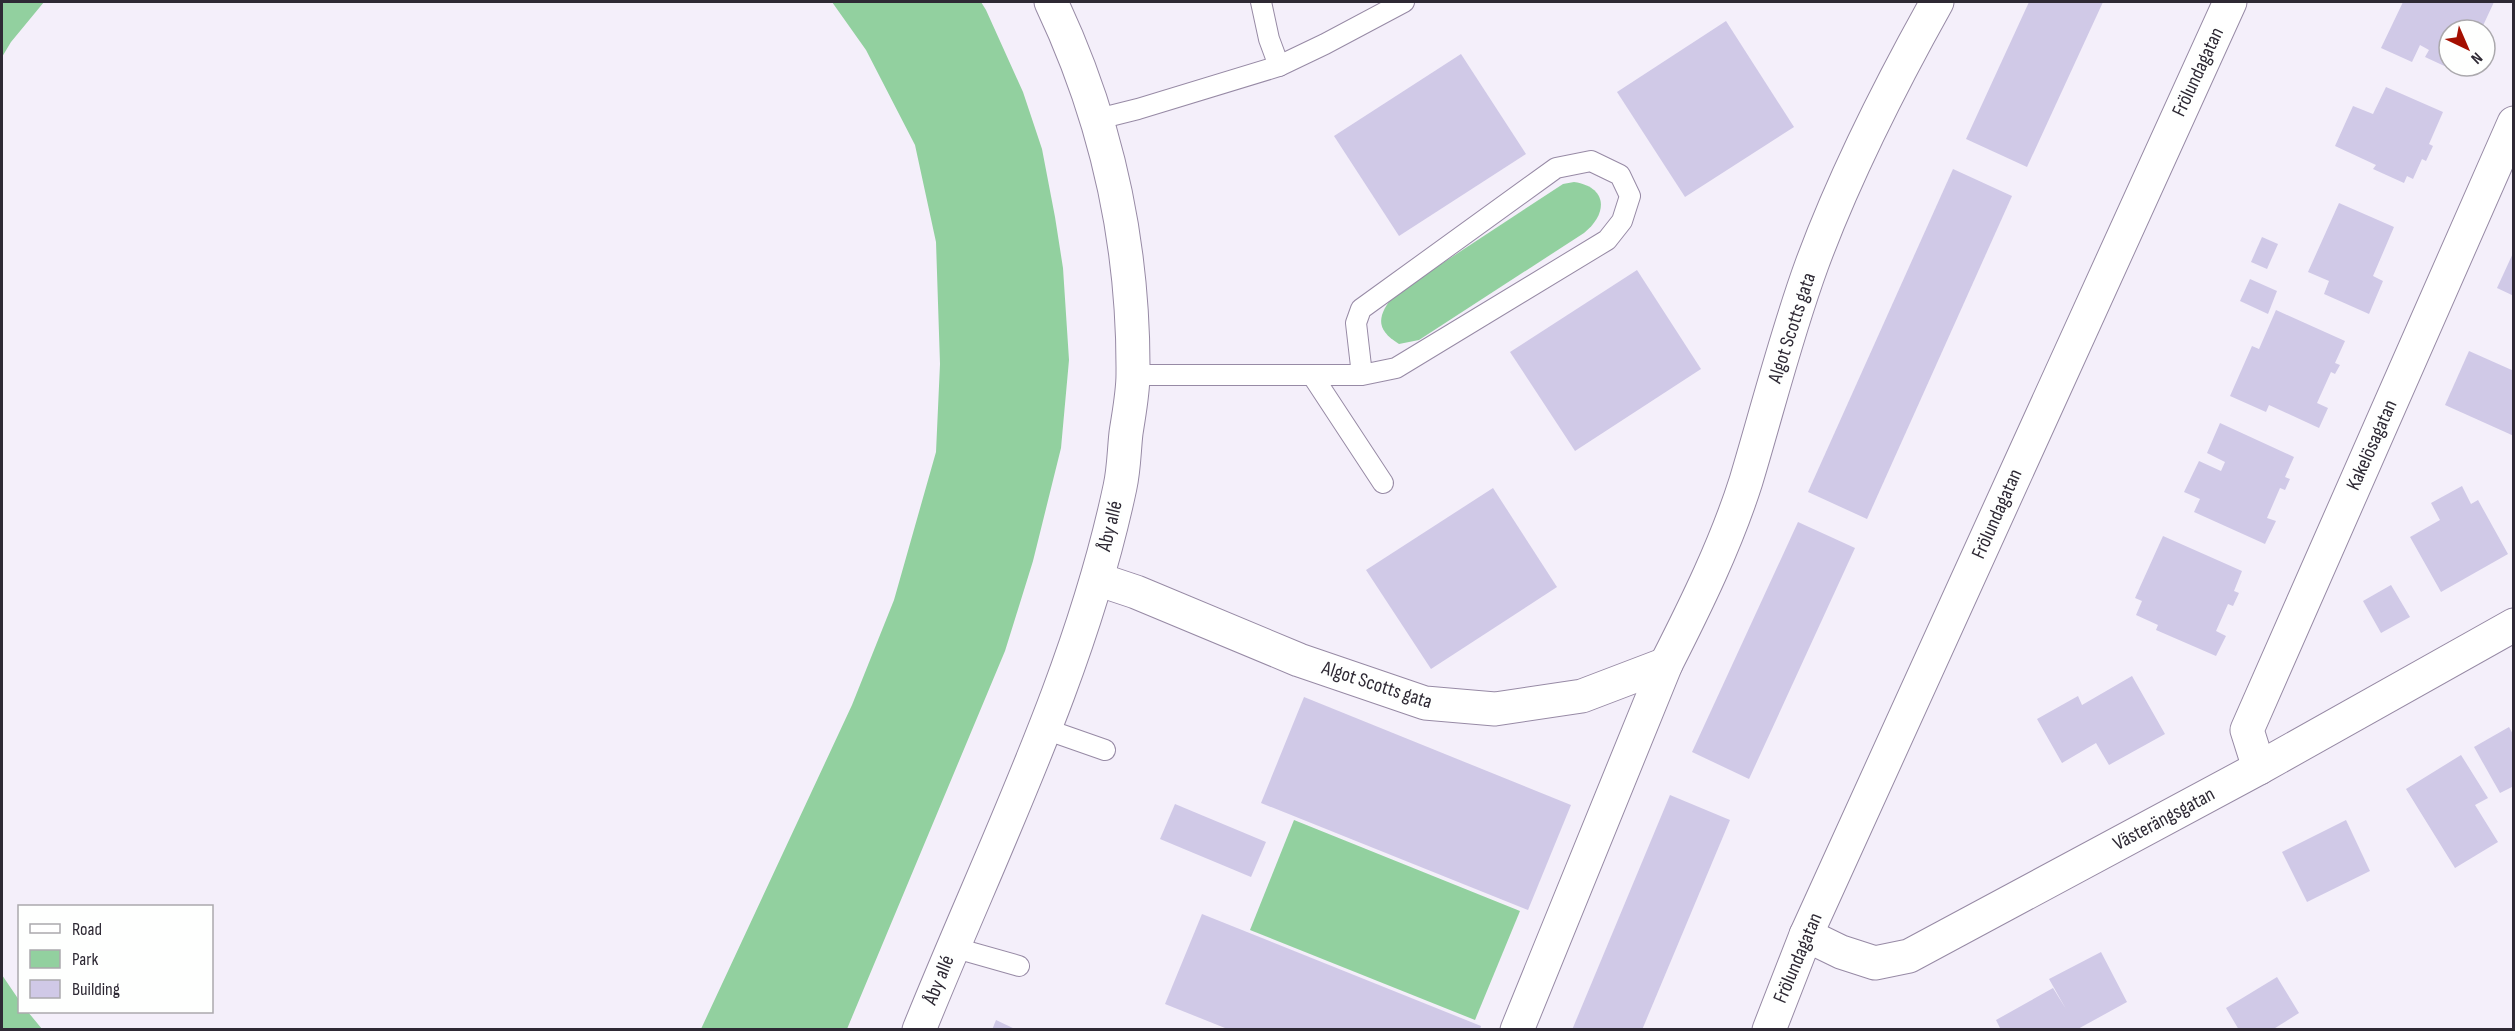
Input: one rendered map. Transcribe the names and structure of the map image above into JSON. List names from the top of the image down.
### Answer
{
  "streets": {
    "street": [
      "Frölundagatan",
      "Algot Scotts gata",
      "Kakelösagatan",
      "Åby allé",
      "Västerängsgatan"
    ]
  },
  "crossings": [
    ["Frölundagatan", "Västerängsgatan"],
    ["Algot Scotts gata", "Åby allé"],
    ["Kakelösagatan", "Västerängsgatan"]
  ],
  "legend": ["Road", "Park", "Building"],
  "north": "bottom right"
}
